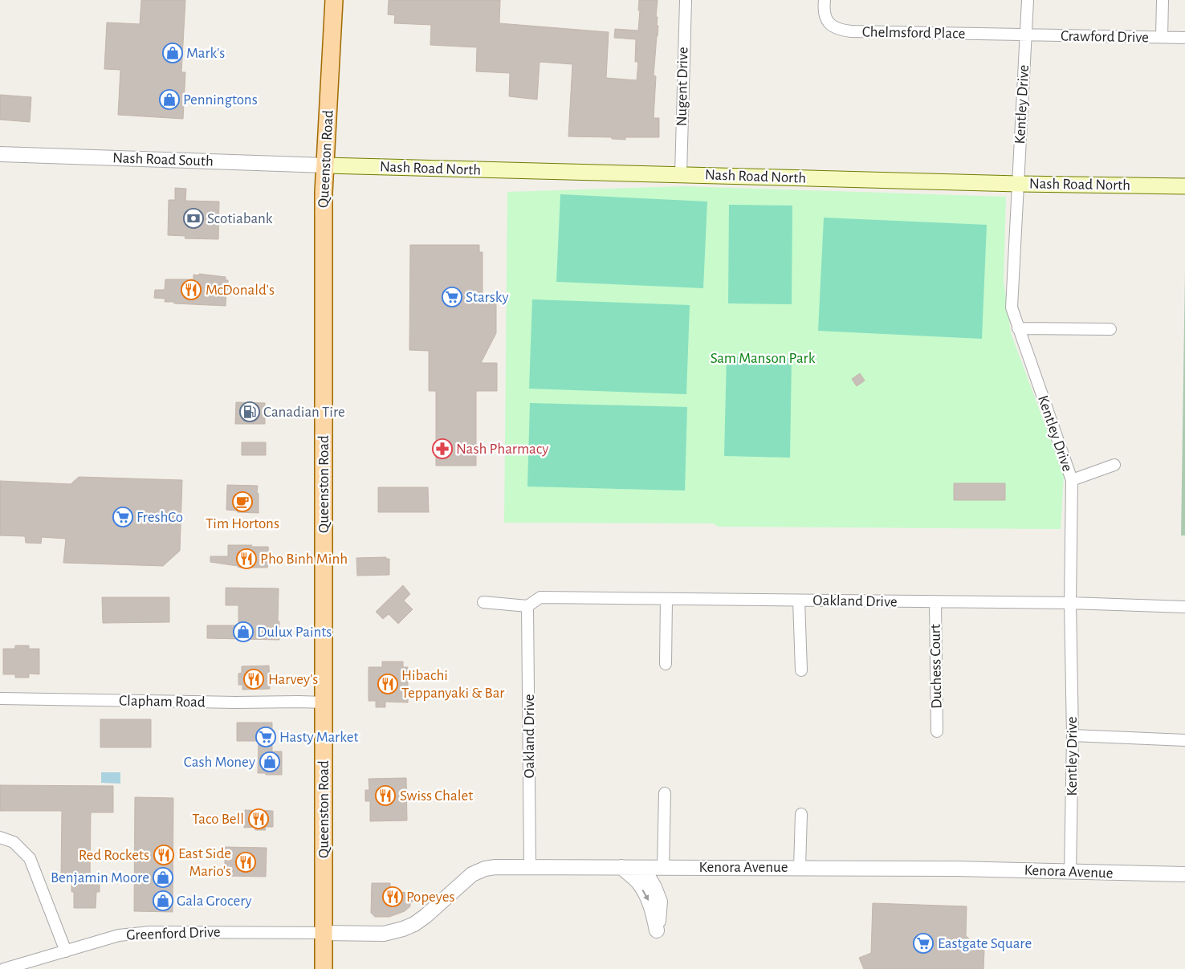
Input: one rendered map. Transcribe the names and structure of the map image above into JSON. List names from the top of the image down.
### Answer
{
  "streets": {
    "main road": ["Queenston Road", "Nash Road North"],
    "street": [
      "Chelmsford Place",
      "Crawford Drive",
      "Nugent Drive",
      "Kentley Drive",
      "Nash Road South",
      "Oakland Drive",
      "Duchess Court",
      "Clapham Road",
      "Kenora Avenue",
      "Greenford Drive"
    ]
  },
  "crossings": [
    ["Chelmsford Place", "Crawford Drive"],
    ["Chelmsford Place", "Kentley Drive"],
    ["Crawford Drive", "Kentley Drive"],
    ["Nugent Drive", "Nash Road North"],
    ["Kentley Drive", "Nash Road North"],
    ["Kentley Drive", "Oakland Drive"],
    ["Kentley Drive", "Kenora Avenue"],
    ["Queenston Road", "Nash Road South"],
    ["Queenston Road", "Nash Road North"],
    ["Queenston Road", "Clapham Road"],
    ["Queenston Road", "Kenora Avenue"],
    ["Queenston Road", "Greenford Drive"],
    ["Nash Road South", "Nash Road North"],
    ["Oakland Drive", "Duchess Court"],
    ["Oakland Drive", "Kenora Avenue"],
    ["Kenora Avenue", "Greenford Drive"]
  ],
  "parks": ["Sam Manson Park"],
  "places": {
    "shop": [
      "Mark's",
      "Penningtons",
      "Dulux Paints",
      "Cash Money",
      "Benjamin Moore",
      "Gala Grocery"
    ],
    "bank": ["Scotiabank"],
    "restaurant": [
      "McDonald's",
      "Pho Binh Minh",
      "Harvey's",
      "Hibachi Teppanyaki & Bar",
      "Swiss Chalet",
      "Taco Bell",
      "Red Rockets",
      "East Side Mario's",
      "Popeyes"
    ],
    "supermarket": [
      "Starsky",
      "FreshCo",
      "Hasty Market",
      "Eastgate Square"
    ],
    "fuel station": ["Canadian Tire"],
    "pharmacy": ["Nash Pharmacy"],
    "cafe": ["Tim Hortons"]
  }
}
